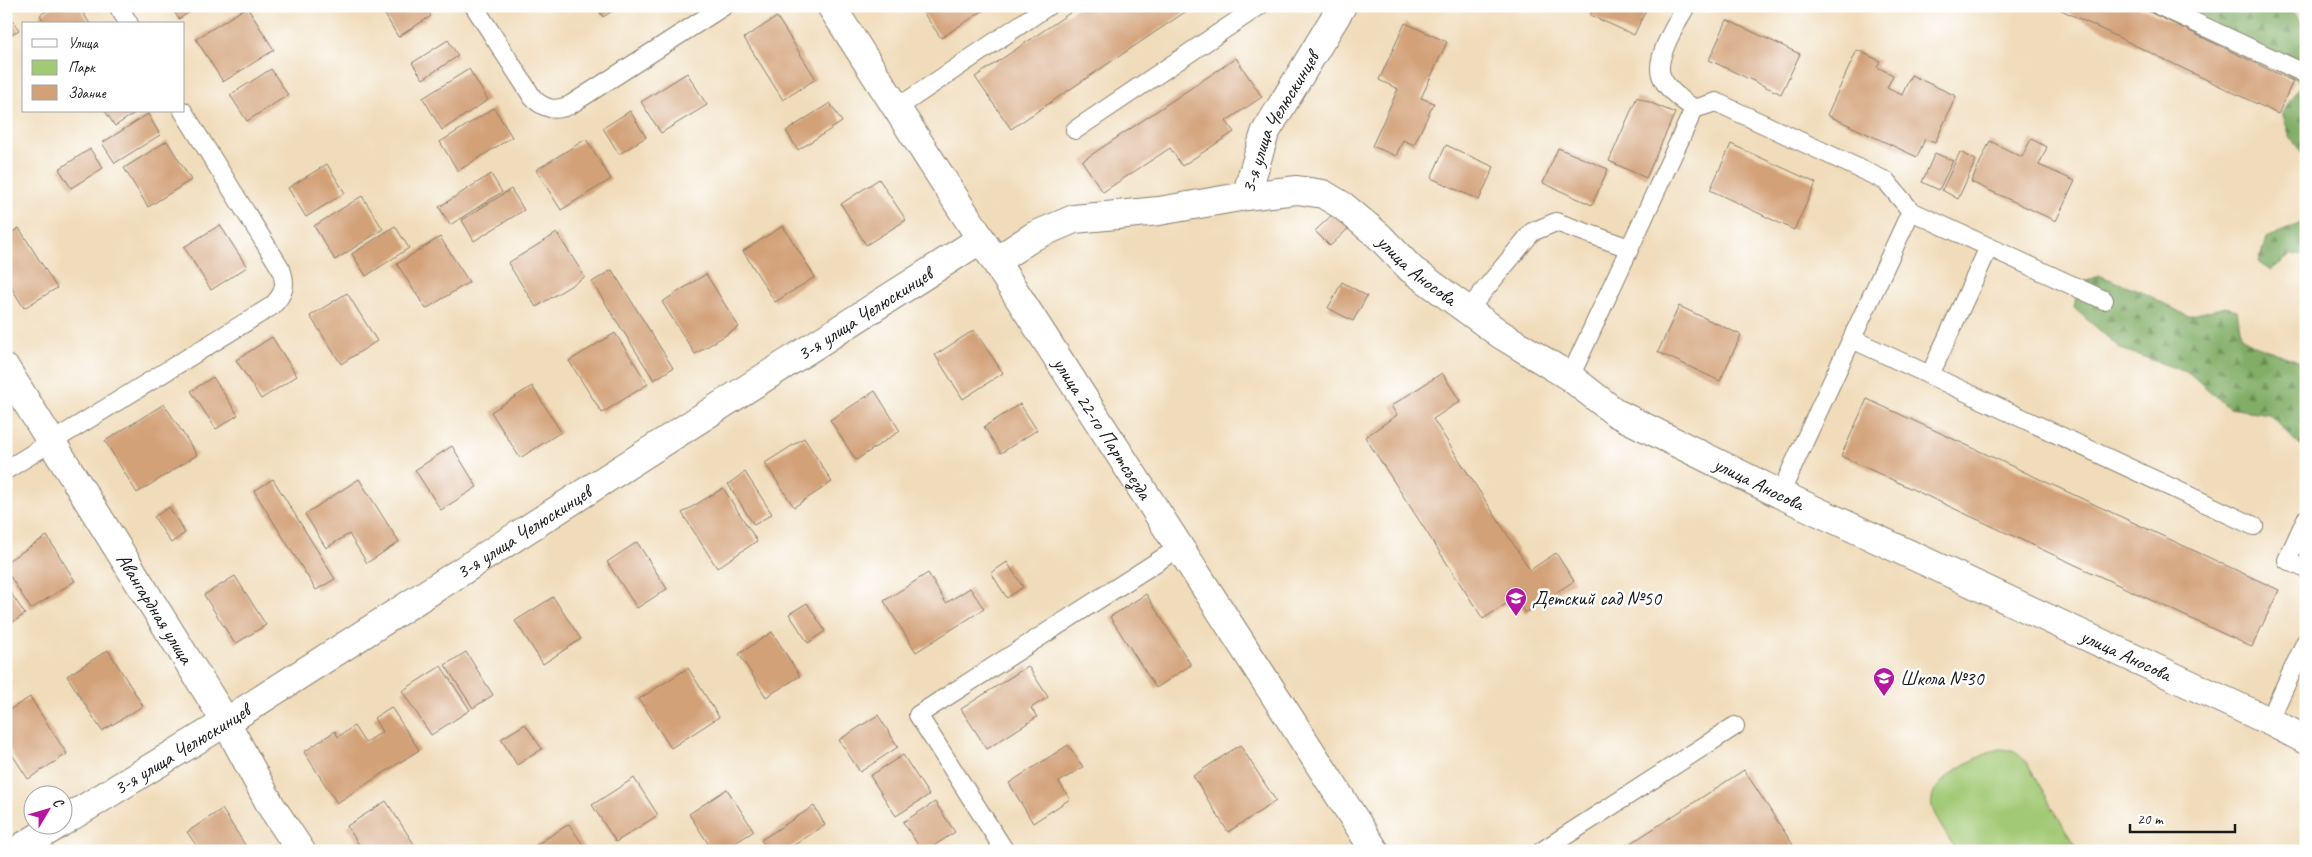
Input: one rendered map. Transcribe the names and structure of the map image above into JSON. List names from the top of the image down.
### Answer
{
  "streets": {
    "street": [
      "3-я улица Челюскинцев",
      "улица Аносова",
      "улица 22-го Партсъезда",
      "Авангардная улица"
    ]
  },
  "crossings": [
    ["3-я улица Челюскинцев", "улица Аносова"],
    ["3-я улица Челюскинцев", "улица 22-го Партсъезда"],
    ["3-я улица Челюскинцев", "Авангардная улица"]
  ],
  "places": {
    "school or university": ["Детский сад №50", "Школа №30"]
  },
  "legend": ["Улица", "Парк", "Здание"],
  "scale_bar": "20 m",
  "north": "top right"
}
